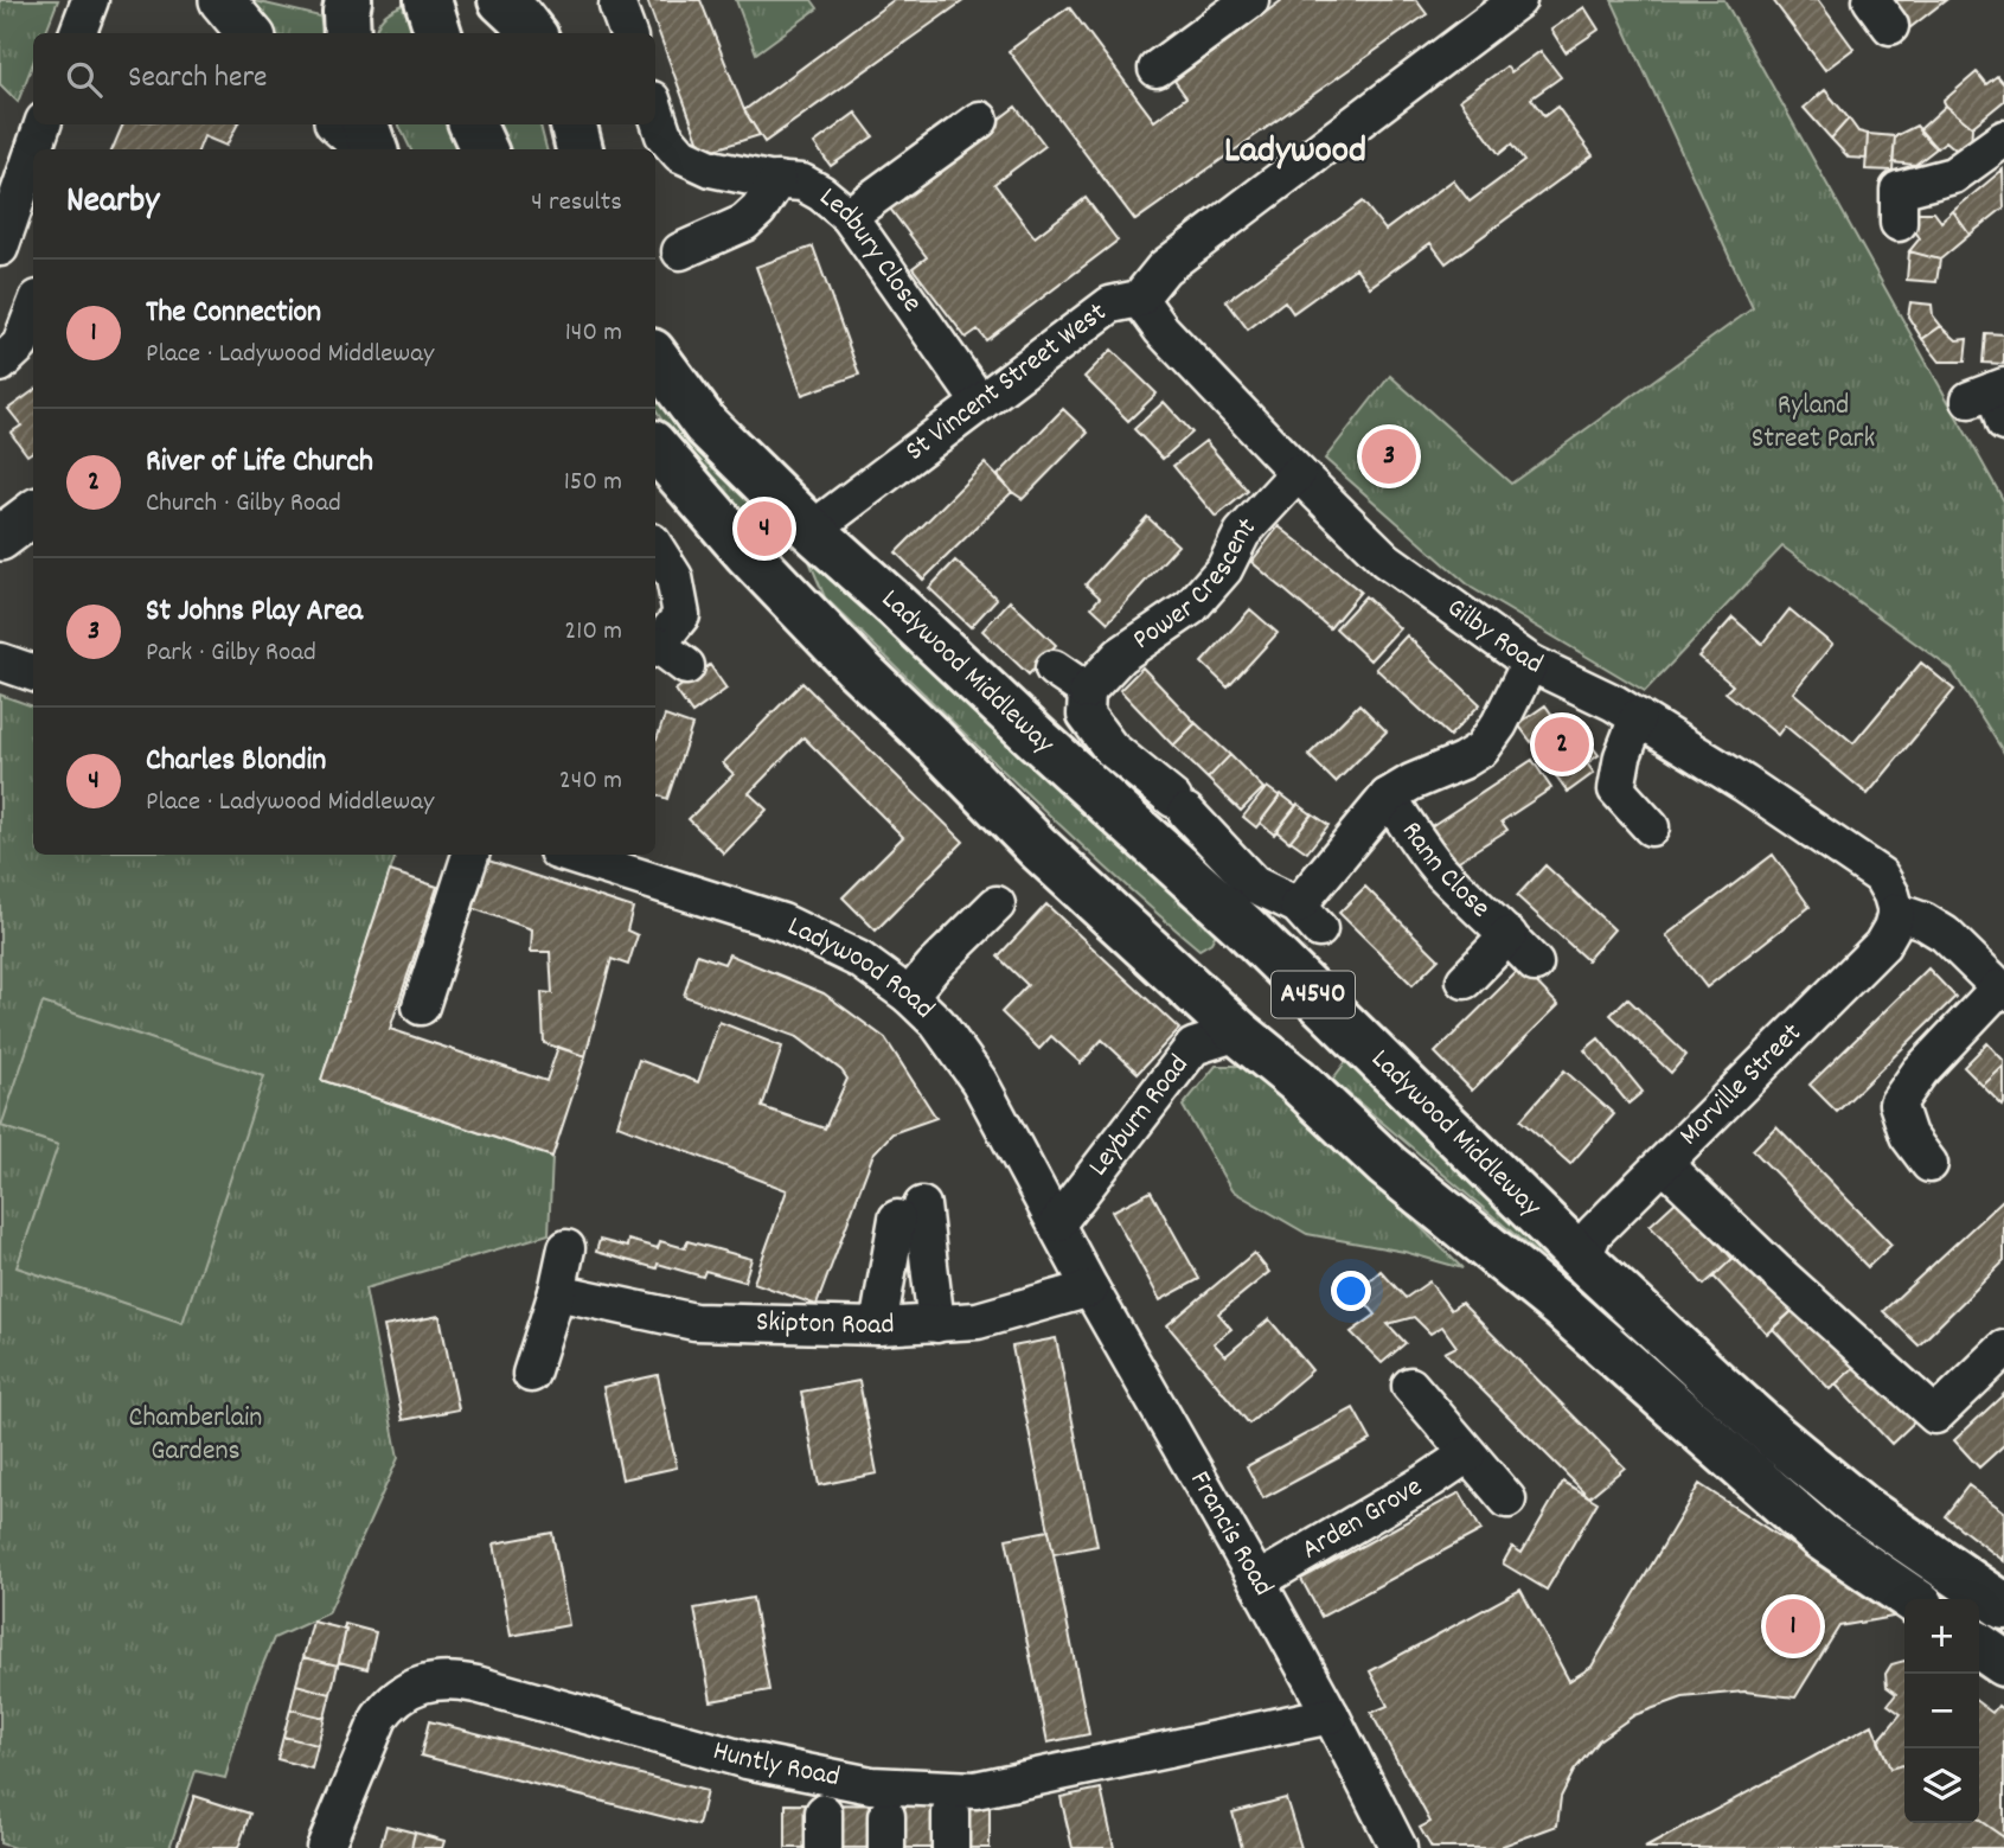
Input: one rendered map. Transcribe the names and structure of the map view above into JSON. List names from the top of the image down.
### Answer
{
  "streets": {
    "highway": ["Ladywood Middleway", "A4540"],
    "street": [
      "Ledbury Close",
      "St Vincent Street West",
      "Power Crescent",
      "Gilby Road",
      "Rann Close",
      "Ladywood Road",
      "Morville Street",
      "Leyburn Road",
      "Skipton Road",
      "Arden Grove",
      "Francis Road",
      "Huntly Road"
    ]
  },
  "crossings": [
    ["Ledbury Close", "St Vincent Street West"],
    ["St Vincent Street West", "Gilby Road"],
    ["St Vincent Street West", "Ladywood Middleway"],
    ["Power Crescent", "Gilby Road"],
    ["Power Crescent", "Rann Close"],
    ["Gilby Road", "Rann Close"],
    ["Gilby Road", "Morville Street"],
    ["Ladywood Middleway", "A4540"],
    ["Ladywood Middleway", "Morville Street"],
    ["Ladywood Middleway", "Leyburn Road"],
    ["Ladywood Road", "Leyburn Road"],
    ["Ladywood Road", "Francis Road"],
    ["Leyburn Road", "Francis Road"],
    ["Skipton Road", "Francis Road"],
    ["Arden Grove", "Francis Road"],
    ["Francis Road", "Huntly Road"]
  ],
  "districts": ["Ladywood"],
  "parks": ["Ryland Street Park", "Chamberlain Gardens"],
  "page": {
    "search": "Search here",
    "heading": ["Nearby", "4 results"],
    "list": [
      {
        "mark": "1",
        "name": "The Connection",
        "note": "Place · Ladywood Middleway",
        "value": "140 m"
      },
      {
        "mark": "2",
        "name": "River of Life Church",
        "note": "Church · Gilby Road",
        "value": "150 m"
      },
      {
        "mark": "3",
        "name": "St Johns Play Area",
        "note": "Park · Gilby Road",
        "value": "210 m"
      },
      {
        "mark": "4",
        "name": "Charles Blondin",
        "note": "Place · Ladywood Middleway",
        "value": "240 m"
      }
    ],
    "pins": [
      "3",
      "4",
      "2",
      "1"
    ],
    "map_buttons": ["+", "−"]
  }
}
